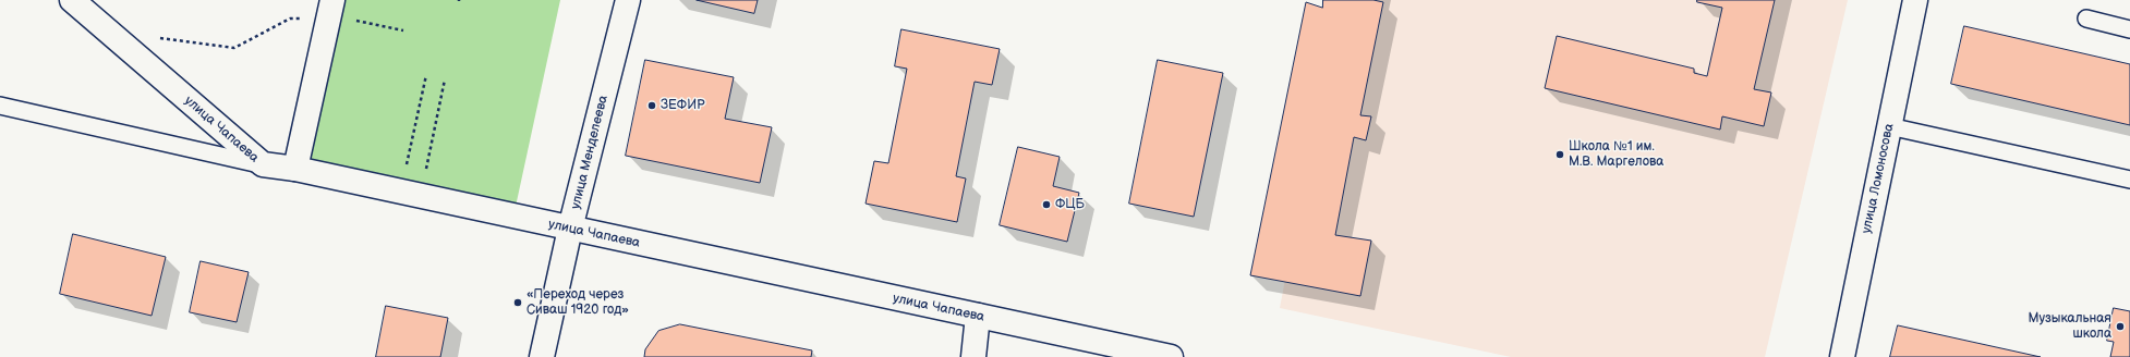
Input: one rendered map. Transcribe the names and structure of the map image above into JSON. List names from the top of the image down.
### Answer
{
  "streets": {
    "main road": ["улица Чапаева", "улица Менделеева", "улица Ломоносова"]
  },
  "crossings": [
    ["улица Чапаева", "улица Менделеева"]
  ],
  "places": [
    "ЗЕФИР",
    "Школа №1 им. М.В. Маргелова",
    "ФЦБ",
    "«Переход через Сиваш 1920 год»",
    "Музыкальная школа"
  ]
}
